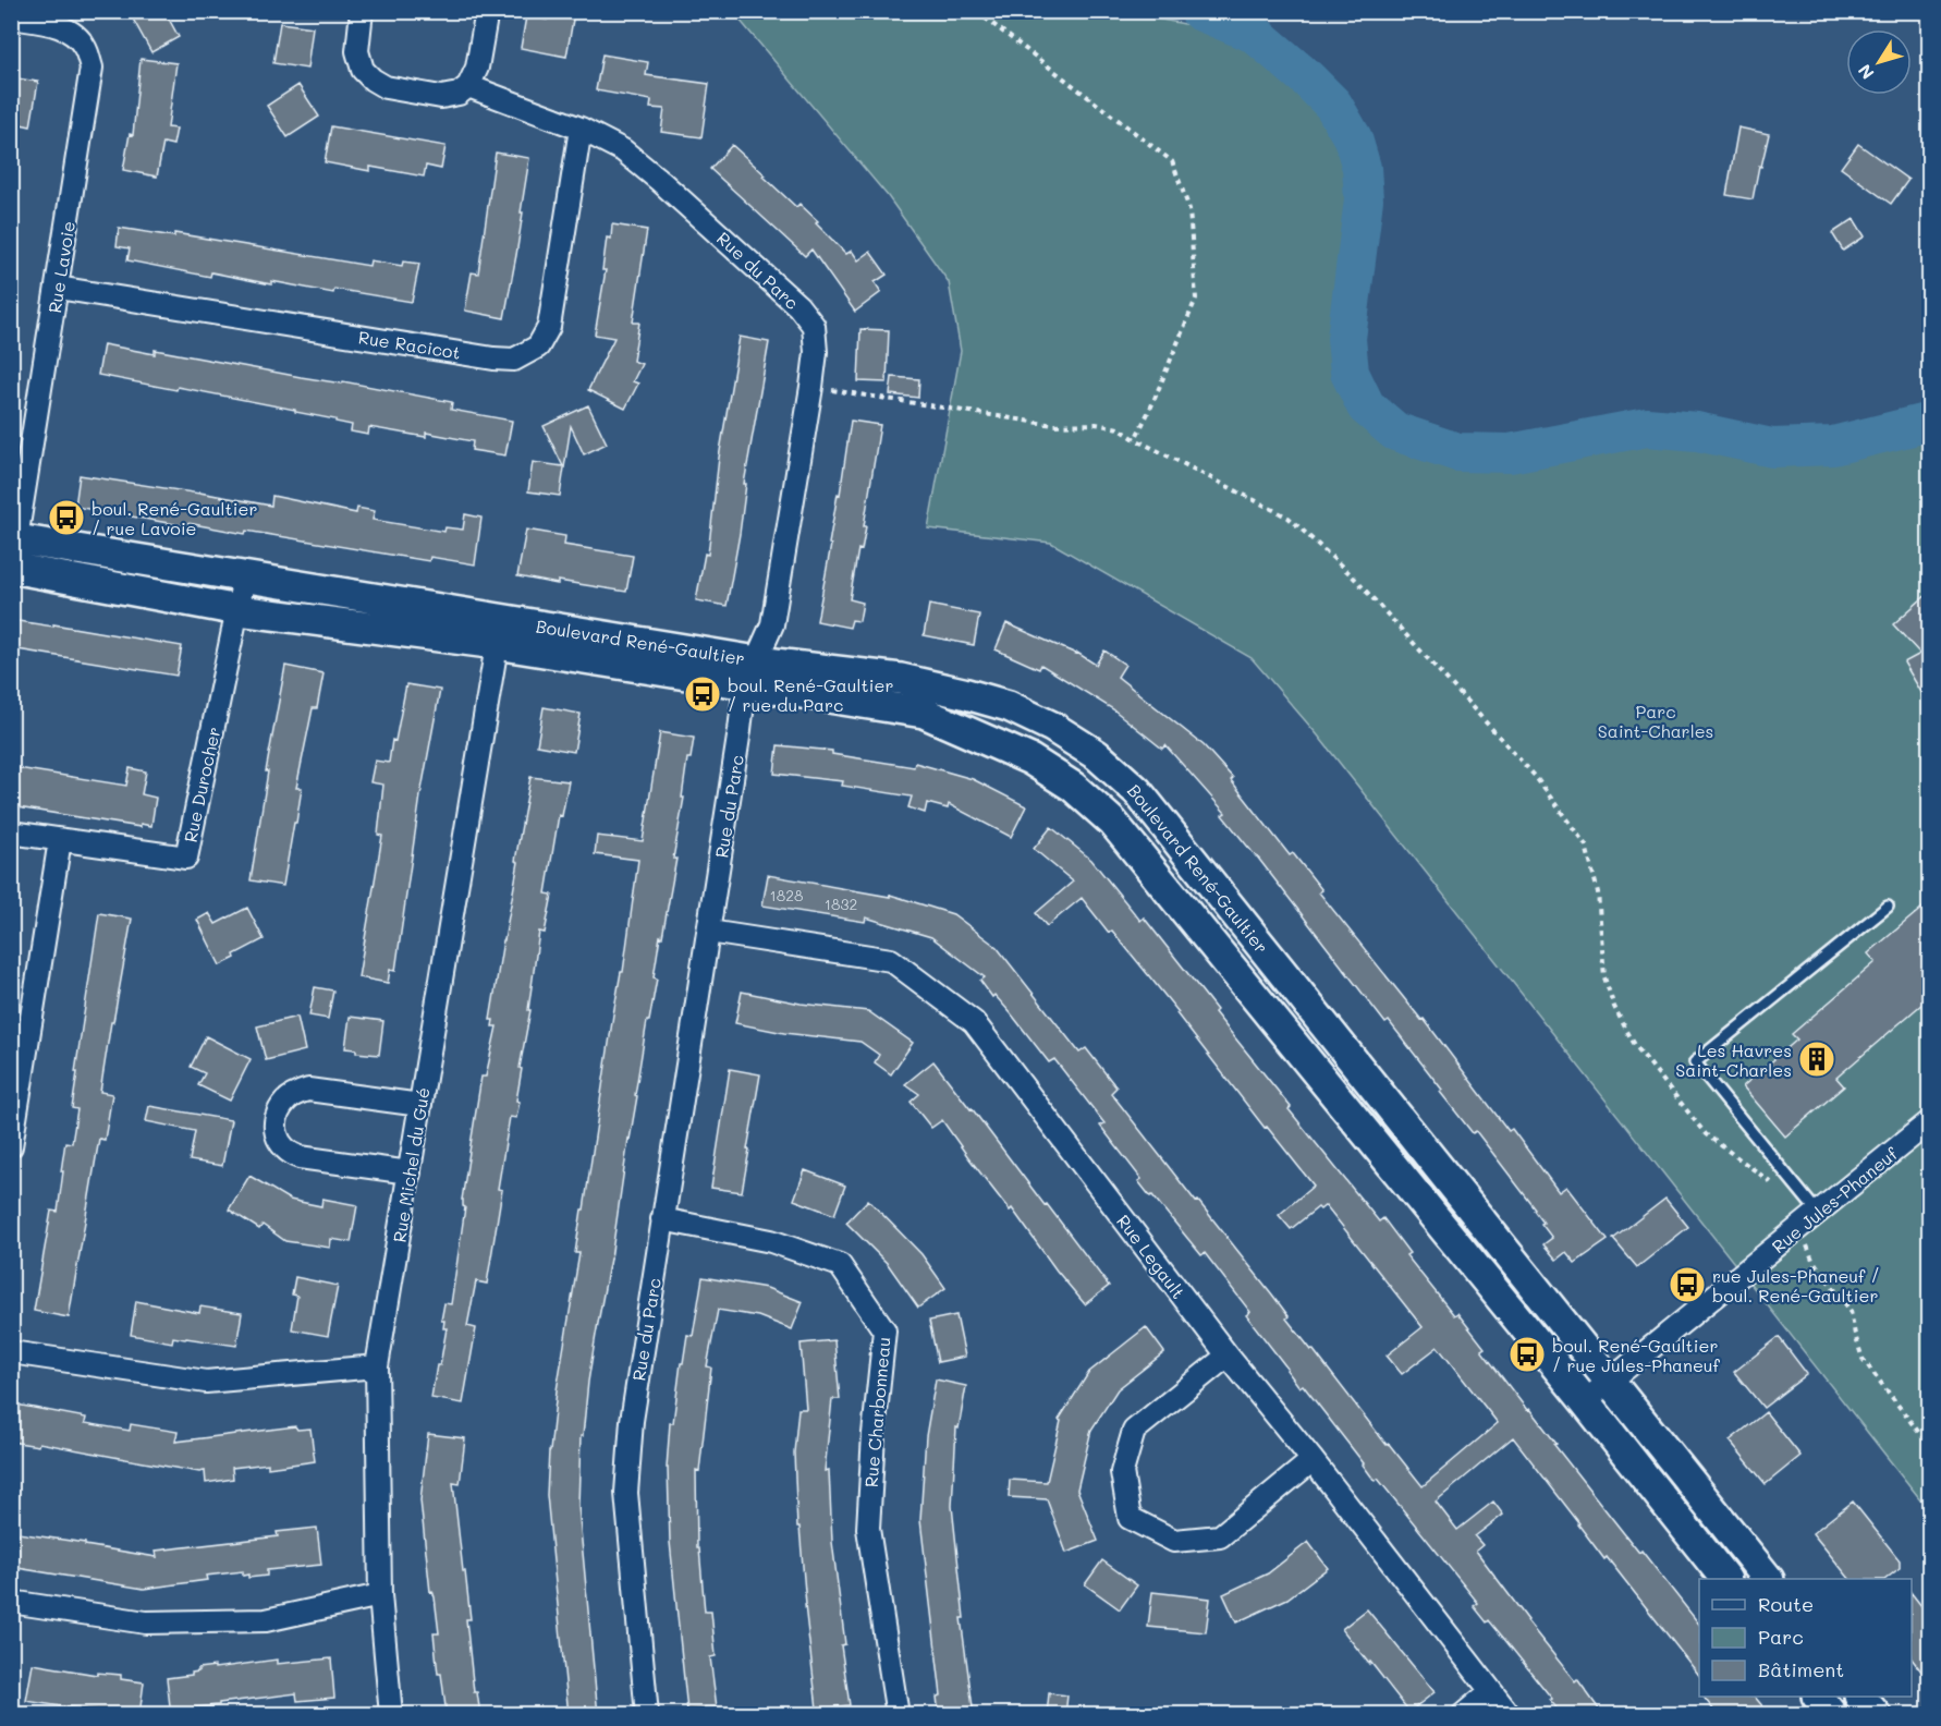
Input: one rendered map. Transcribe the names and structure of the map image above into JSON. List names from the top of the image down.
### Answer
{
  "streets": {
    "street": [
      "Rue Lavoie",
      "Rue du Parc",
      "Rue Racicot",
      "Boulevard René-Gaultier",
      "Rue Durocher",
      "Rue Michel du Gué",
      "Rue Jules-Phaneuf",
      "Rue Legault",
      "Rue Charbonneau"
    ]
  },
  "crossings": [
    ["Rue Lavoie", "Rue Racicot"],
    ["Rue Lavoie", "Boulevard René-Gaultier"],
    ["Rue du Parc", "Rue Racicot"],
    ["Rue du Parc", "Boulevard René-Gaultier"],
    ["Rue du Parc", "Rue Legault"],
    ["Rue du Parc", "Rue Charbonneau"],
    ["Boulevard René-Gaultier", "Rue Durocher"],
    ["Boulevard René-Gaultier", "Rue Michel du Gué"],
    ["Boulevard René-Gaultier", "Rue Jules-Phaneuf"]
  ],
  "parks": ["Parc Saint-Charles"],
  "places": {
    "bus stop": [
      "boul. René-Gaultier / rue Lavoie",
      "boul. René-Gaultier / rue du Parc",
      "rue Jules-Phaneuf / boul. René-Gaultier",
      "boul. René-Gaultier / rue Jules-Phaneuf"
    ],
    "building": ["Les Havres Saint-Charles"]
  },
  "house_numbers": ["1828", "1832"],
  "legend": ["Route", "Parc", "Bâtiment"],
  "north": "bottom left"
}
